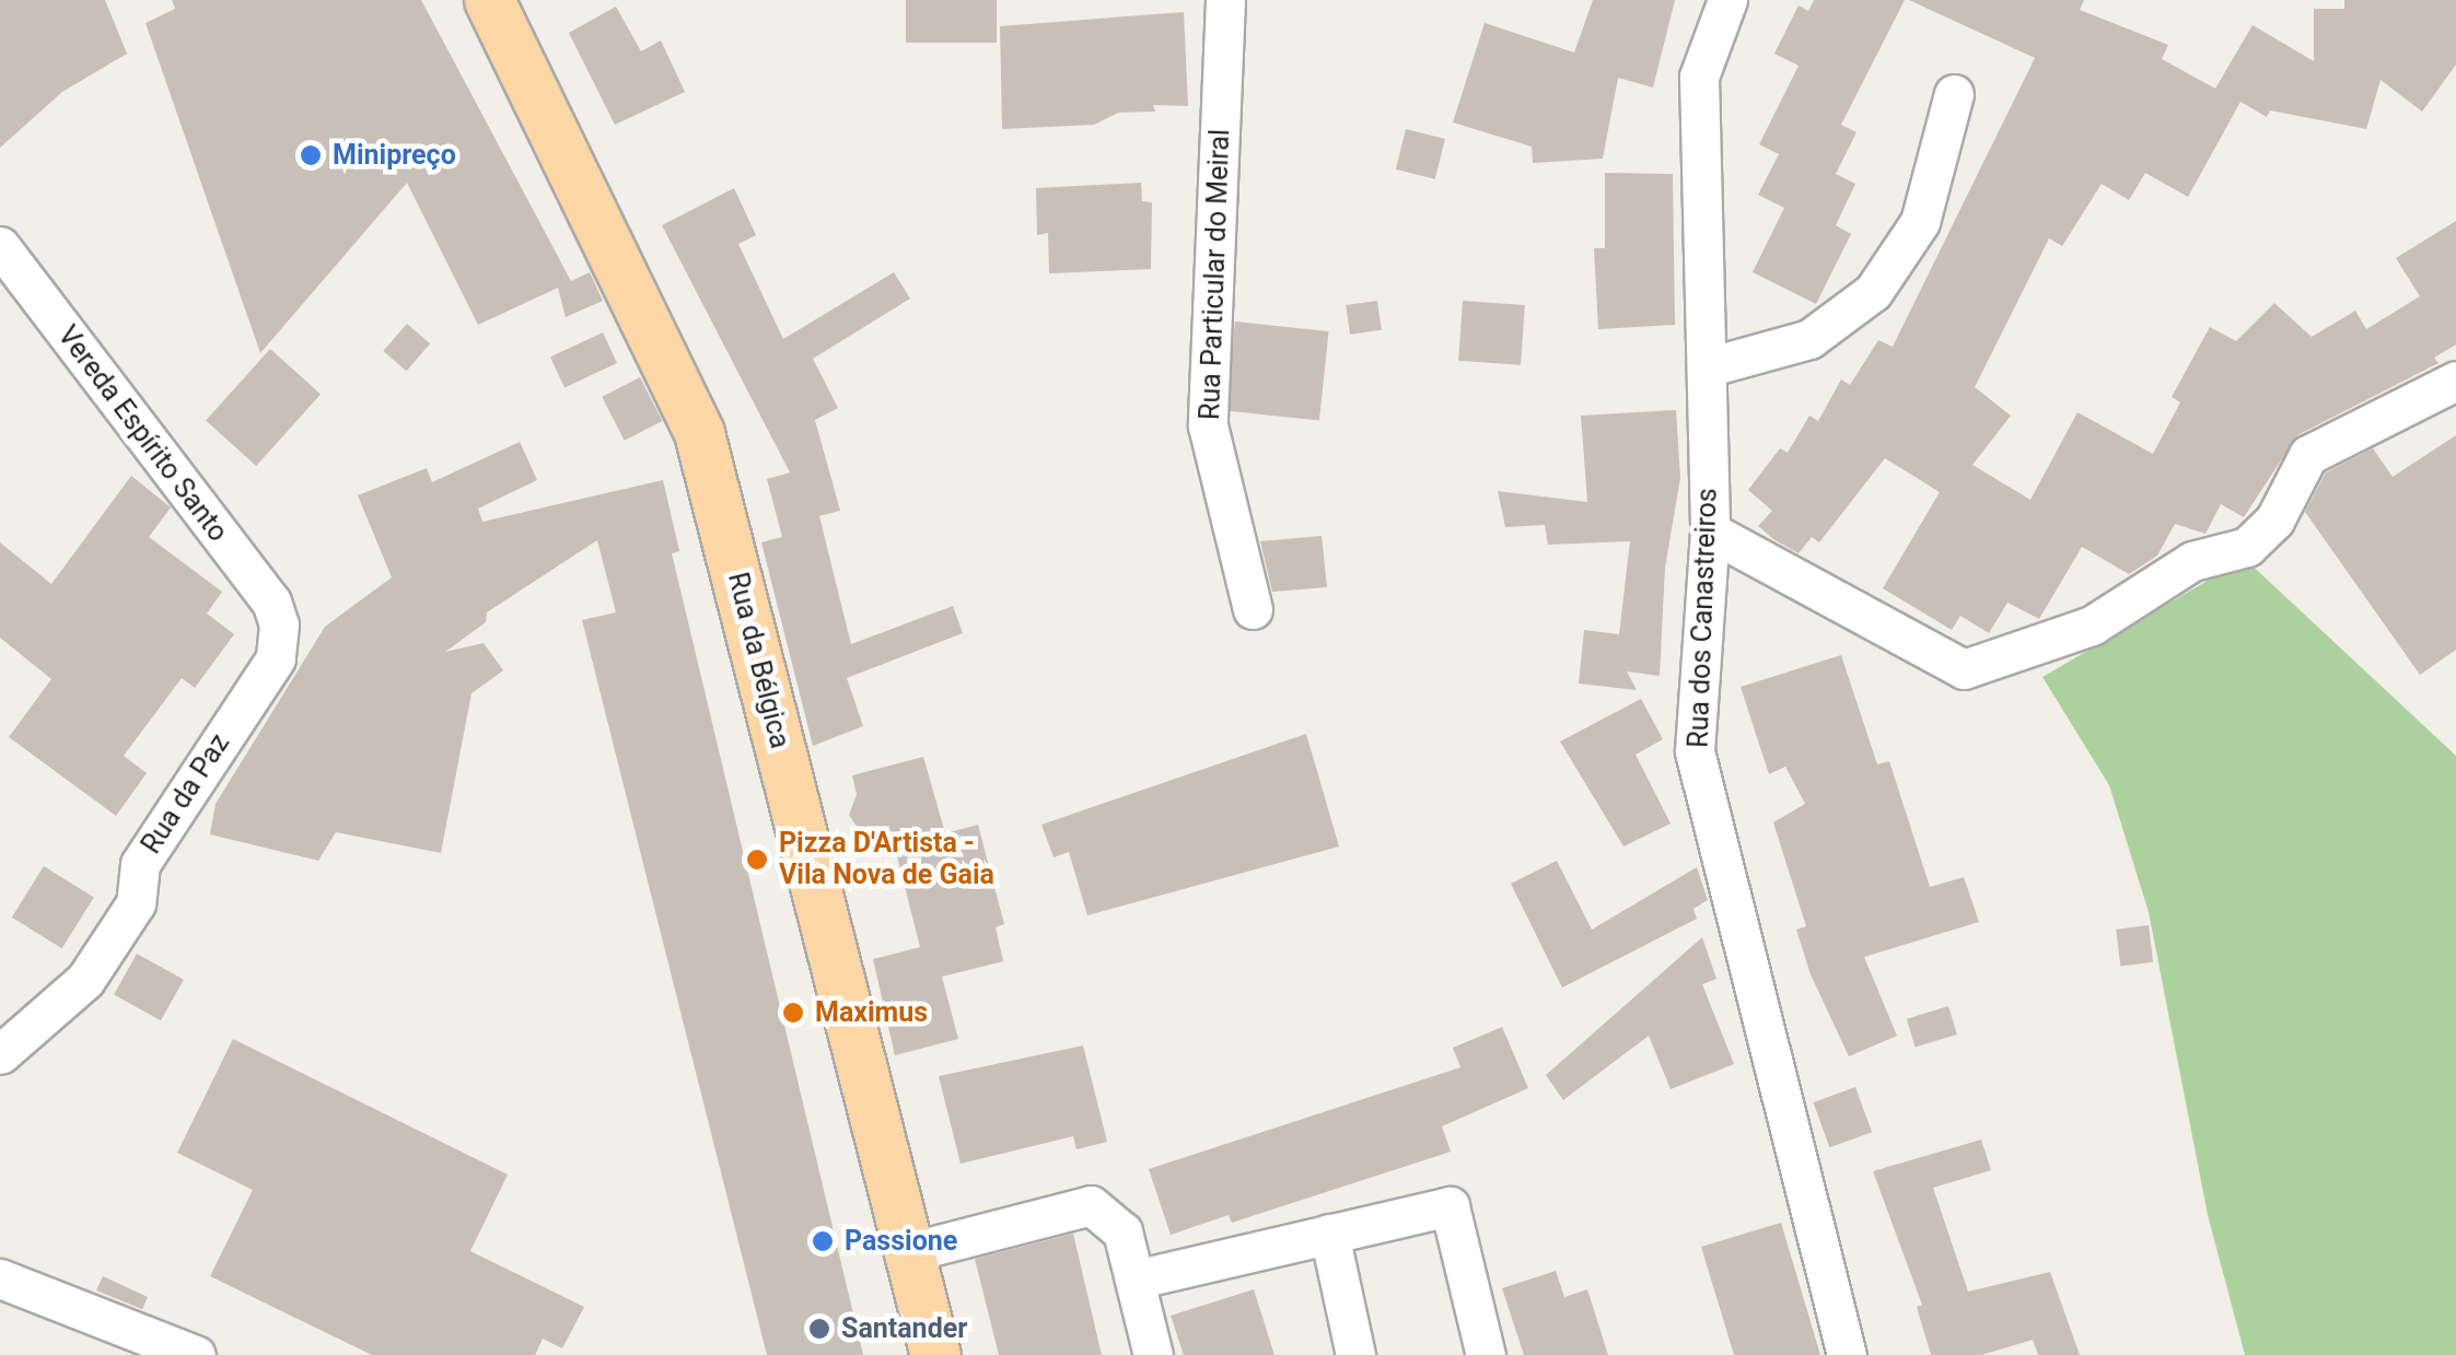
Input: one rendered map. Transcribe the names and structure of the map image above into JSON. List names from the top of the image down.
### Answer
{
  "streets": {
    "main road": ["Rua da Bélgica"],
    "street": [
      "Rua Particular do Meiral",
      "Vereda Espírito Santo",
      "Rua dos Canastreiros",
      "Rua da Paz"
    ]
  },
  "crossings": [
    ["Vereda Espírito Santo", "Rua da Paz"]
  ],
  "places": [
    "Minipreço",
    "Pizza D'Artista - Vila Nova de Gaia",
    "Maximus",
    "Passione",
    "Santander"
  ]
}
